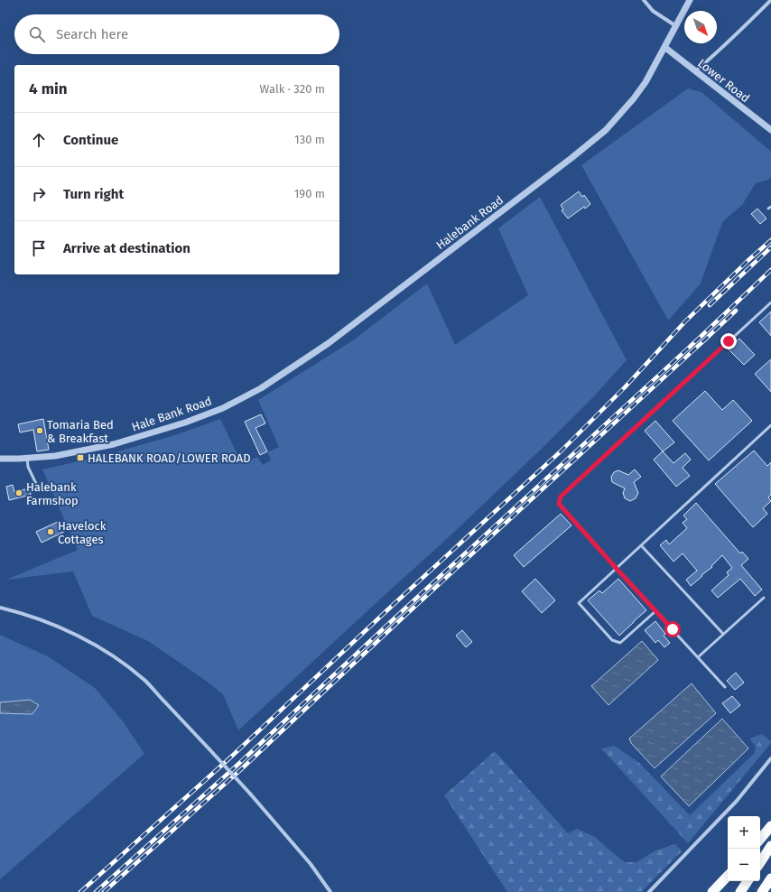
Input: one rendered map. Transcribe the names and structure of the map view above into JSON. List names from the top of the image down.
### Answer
{
  "streets": {
    "street": ["Lower Road", "Halebank Road", "Hale Bank Road"]
  },
  "crossings": [
    ["Lower Road", "Halebank Road"],
    ["Halebank Road", "Hale Bank Road"]
  ],
  "places": {
    "other": ["Tomaria Bed & Breakfast", "Halebank Farmshop", "Havelock Cottages"],
    "transit": ["HALEBANK ROAD/LOWER ROAD"]
  },
  "north": "bottom right",
  "page": {
    "search": "Search here",
    "heading": ["4 min", "Walk · 320 m"],
    "list": [
      ["Continue", "130 m"],
      ["Turn right", "190 m"],
      "Arrive at destination"
    ],
    "map_buttons": ["+", "−"]
  }
}
